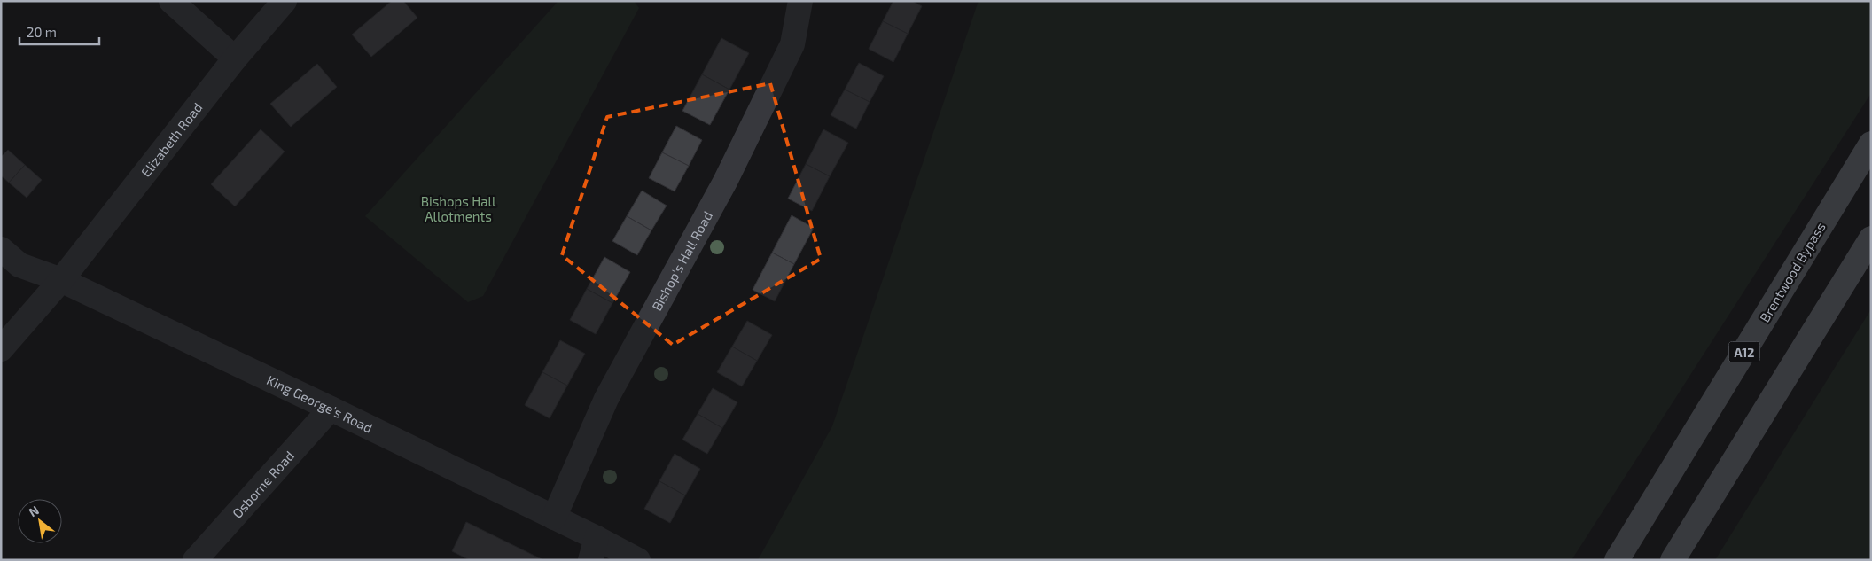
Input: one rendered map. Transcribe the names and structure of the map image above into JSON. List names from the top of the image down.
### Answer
{
  "streets": {
    "highway": ["Brentwood Bypass", "A12"],
    "street": [
      "Elizabeth Road",
      "Bishop's Hall Road",
      "King George's Road",
      "Osborne Road"
    ]
  },
  "crossings": [
    ["Elizabeth Road", "King George's Road"],
    ["Bishop's Hall Road", "King George's Road"],
    ["King George's Road", "Osborne Road"]
  ],
  "parks": ["Bishops Hall Allotments"],
  "scale_bar": "20 m",
  "north": "top left"
}
